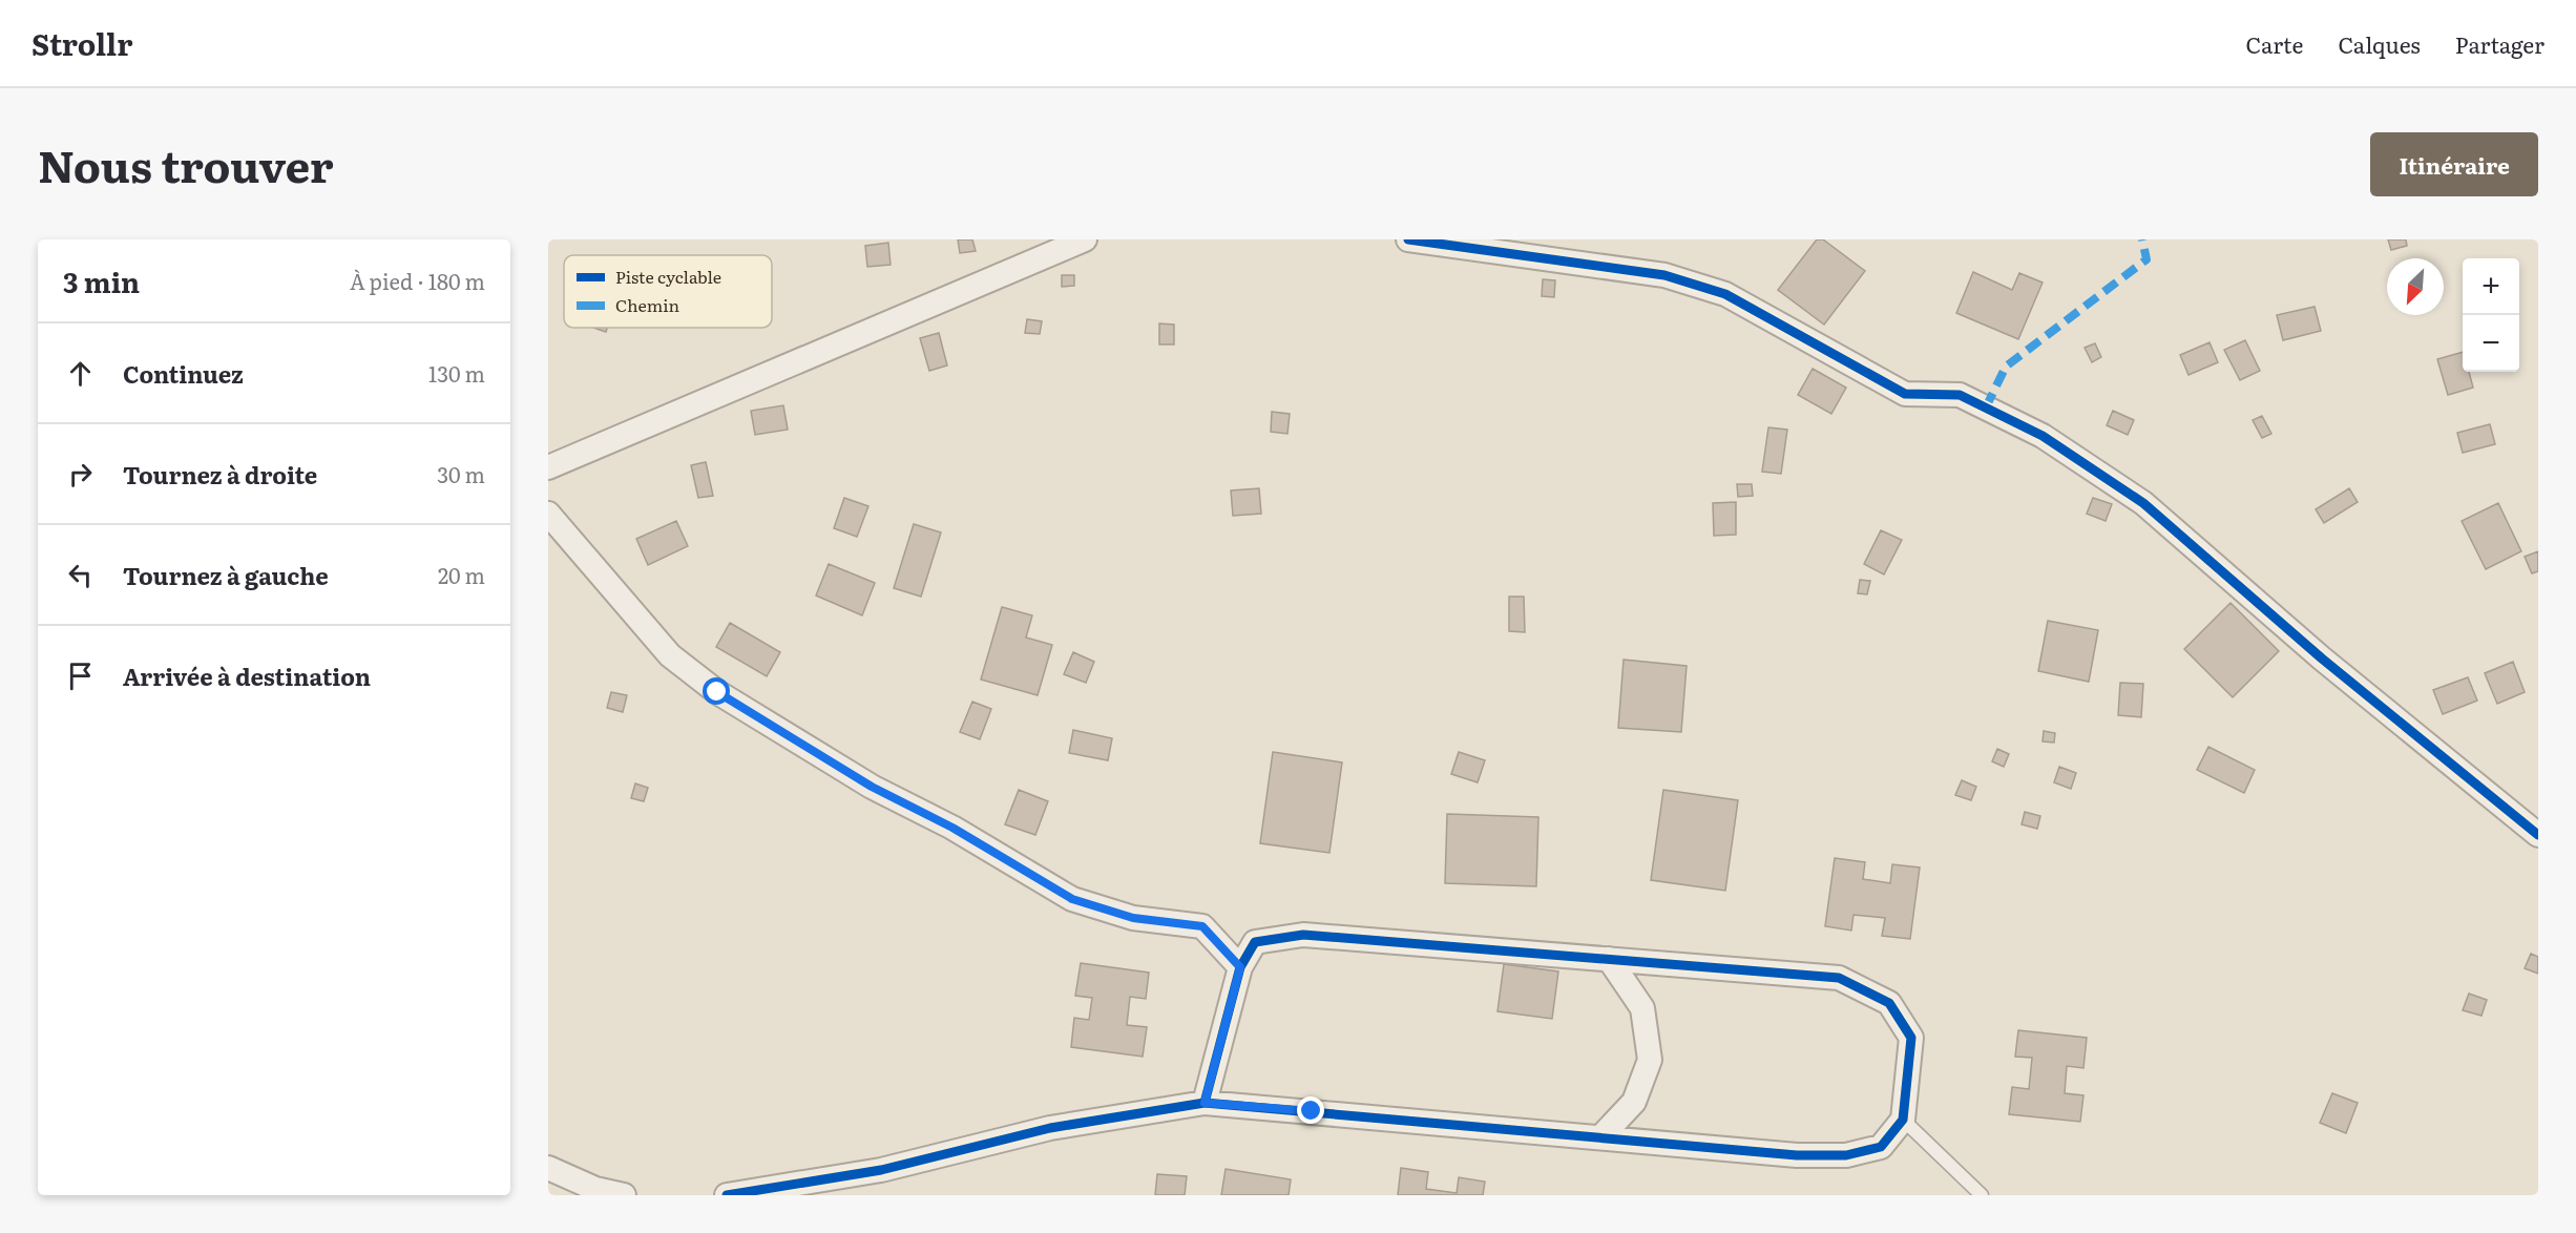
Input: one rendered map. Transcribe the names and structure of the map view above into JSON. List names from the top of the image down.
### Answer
{
  "legend": ["Piste cyclable", "Chemin"],
  "north": "bottom left",
  "page": {
    "header": "Strollr",
    "nav": ["Carte", "Calques", "Partager"],
    "title": "Nous trouver",
    "buttons": "Itinéraire",
    "heading": ["3 min", "À pied · 180 m"],
    "map_buttons": ["+", "−"],
    "list": [
      ["Continuez", "130 m"],
      ["Tournez à droite", "30 m"],
      ["Tournez à gauche", "20 m"],
      "Arrivée à destination"
    ]
  }
}
